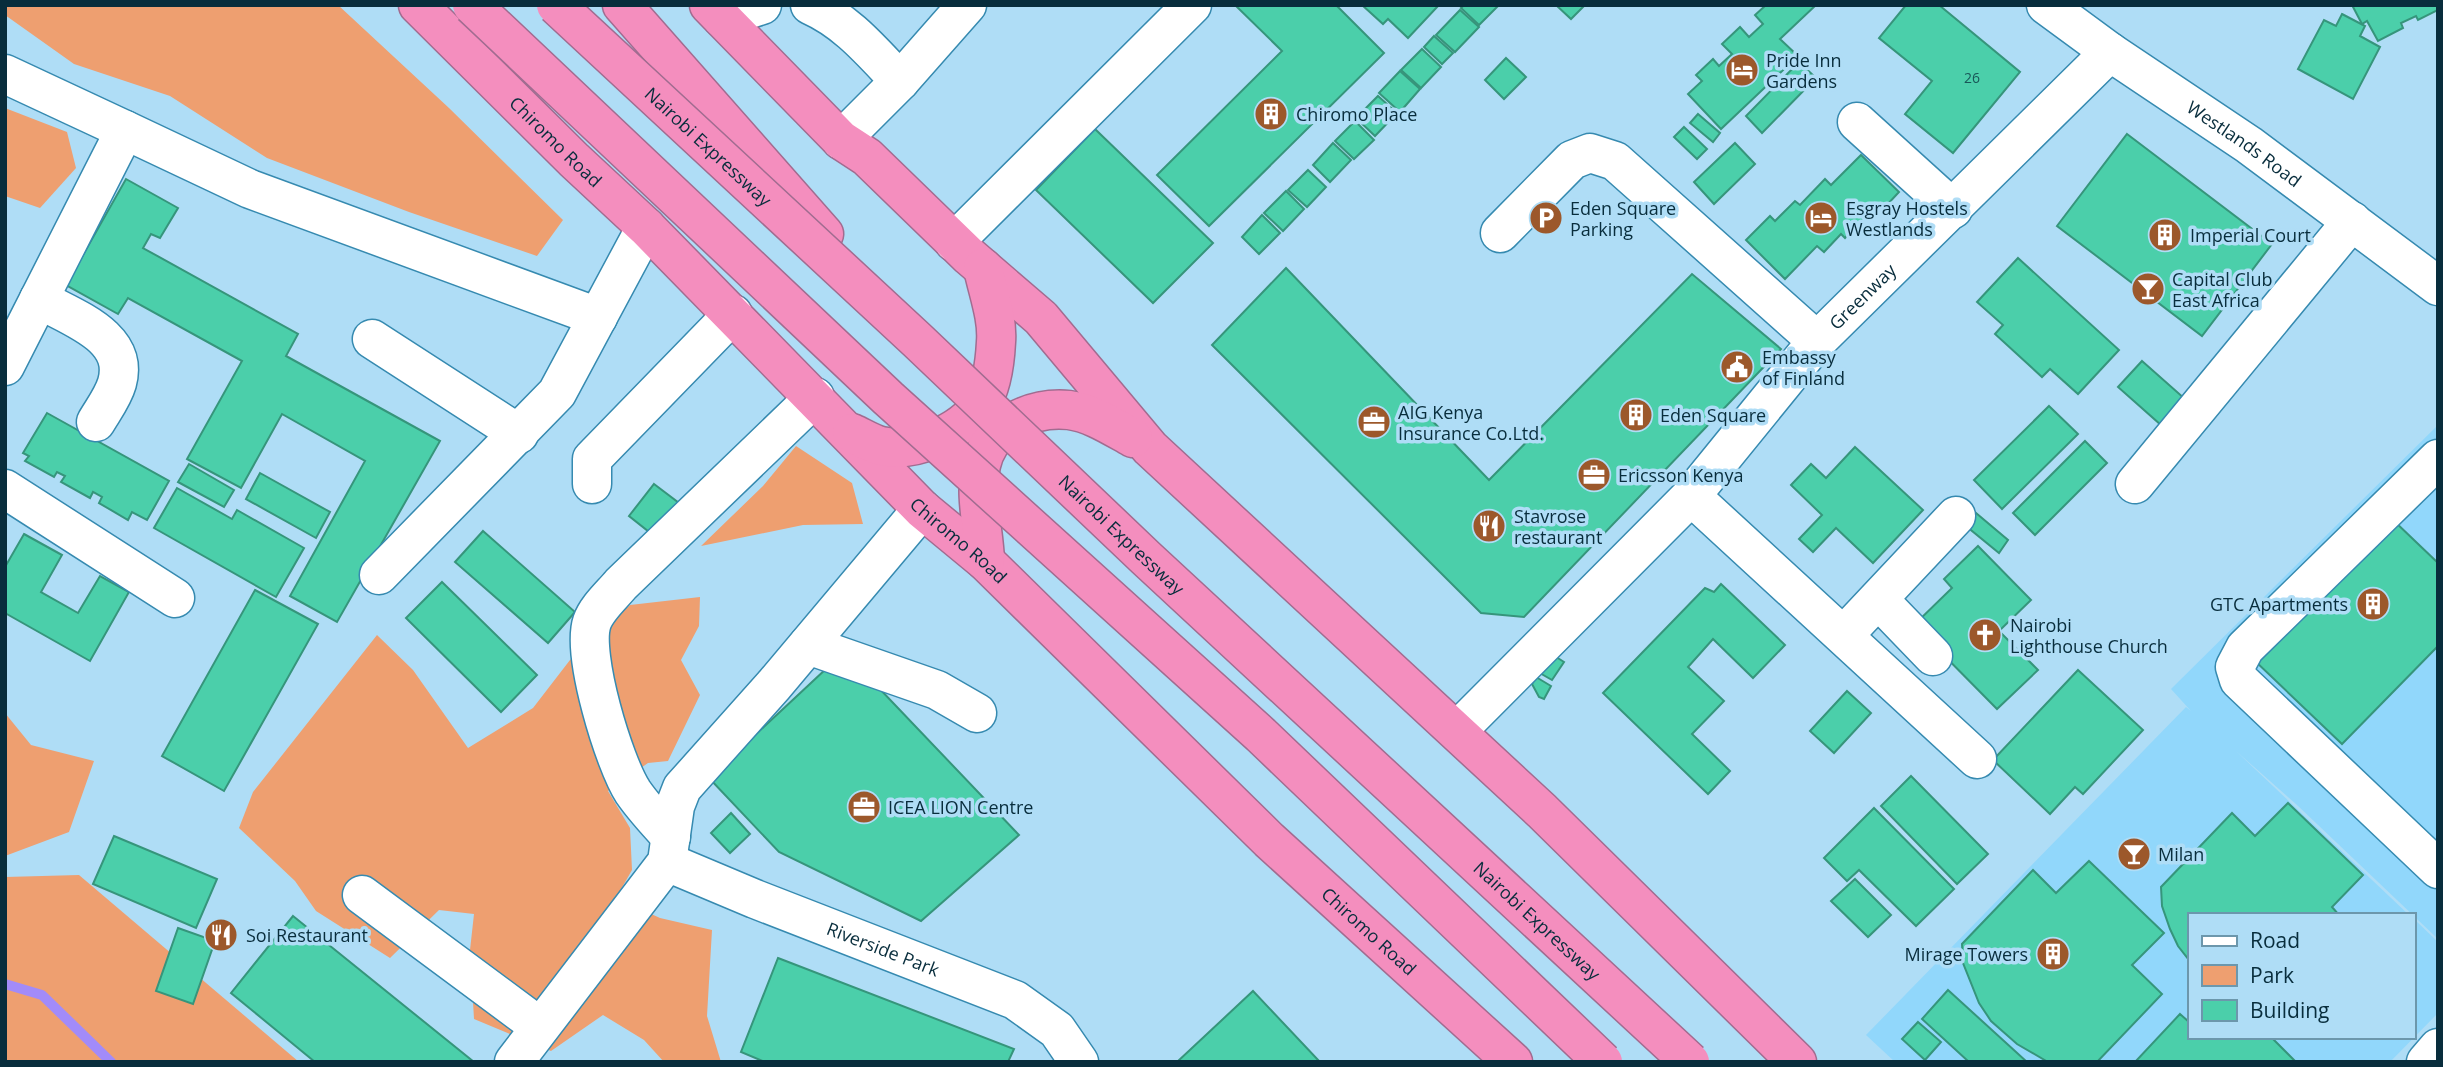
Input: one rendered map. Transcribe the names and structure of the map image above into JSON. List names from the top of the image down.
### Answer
{
  "streets": {
    "highway": ["Chiromo Road", "Nairobi Expressway"],
    "street": ["Westlands Road", "Greenway", "Riverside Park"]
  },
  "crossings": [
    ["Westlands Road", "Greenway"]
  ],
  "places": {
    "hotel": ["Pride Inn Gardens", "Esgray Hostels Westlands"],
    "building": [
      "Chiromo Place",
      "Imperial Court",
      "Eden Square",
      "GTC Apartments",
      "Mirage Towers"
    ],
    "parking": ["Eden Square Parking"],
    "bar": ["Capital Club East Africa", "Milan"],
    "public building": ["Embassy of Finland"],
    "office": ["AIG Kenya Insurance Co.Ltd.", "Ericsson Kenya", "ICEA LION Centre"],
    "restaurant": ["Stavrose restaurant", "Soi Restaurant"],
    "church": ["Nairobi Lighthouse Church"]
  },
  "house_numbers": ["26"],
  "legend": ["Road", "Park", "Building"]
}
